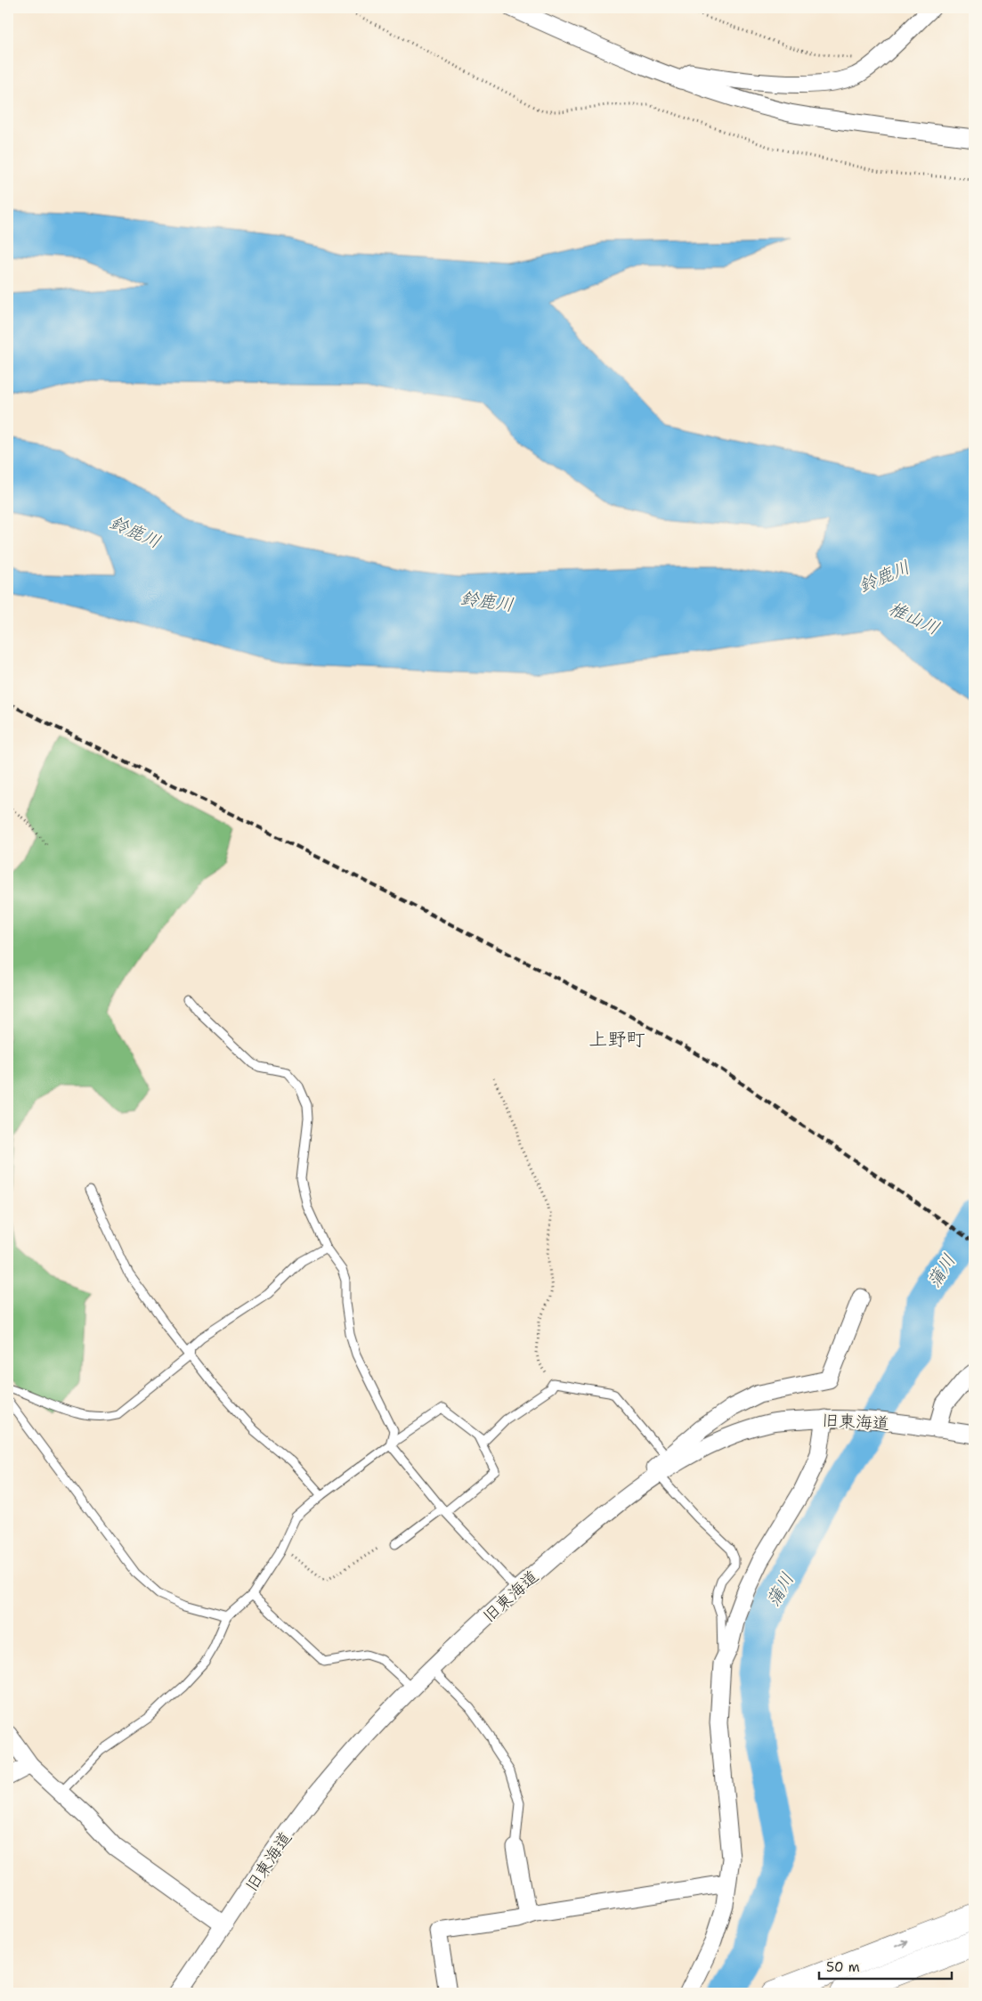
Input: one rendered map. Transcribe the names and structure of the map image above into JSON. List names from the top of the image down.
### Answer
{
  "streets": {
    "street": ["旧東海道"]
  },
  "districts": ["上野町"],
  "water": ["鈴鹿川", "椎山川", "蒲川"],
  "scale_bar": "50 m"
}
